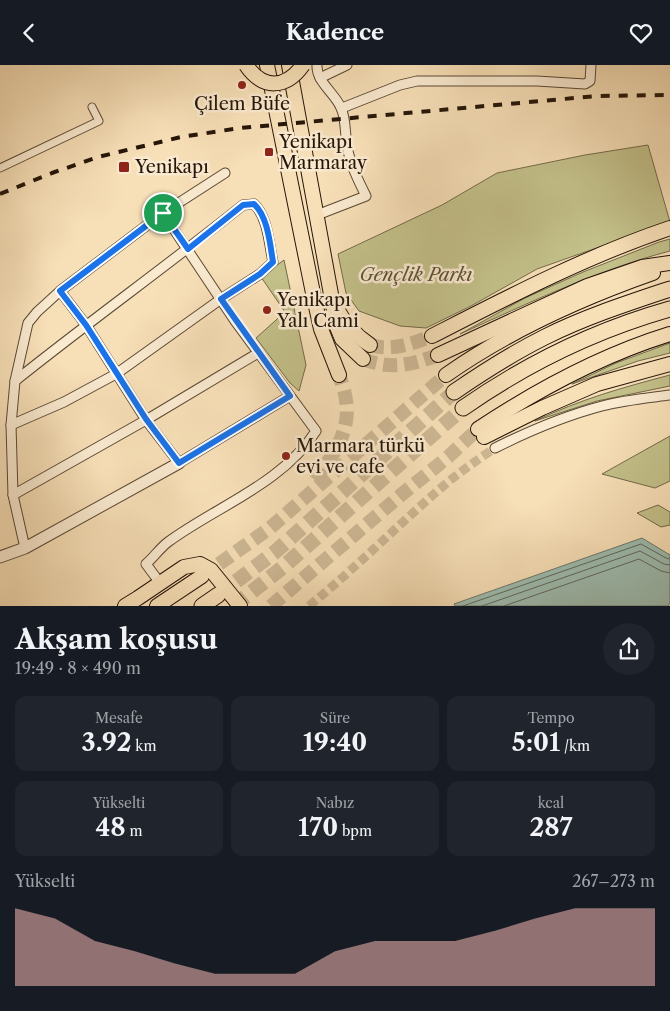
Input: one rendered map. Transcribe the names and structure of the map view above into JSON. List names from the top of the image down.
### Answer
{
  "parks": ["Gençlik Parkı"],
  "places": {
    "other": ["Çilem Büfe", "Yenikapı Yalı Cami", "Marmara türkü evi ve cafe"],
    "transit": ["Yenikapı Marmaray", "Yenikapı"]
  },
  "page": {
    "header": "Kadence",
    "heading": ["Akşam koşusu", "19:49 · 8 × 490 m"],
    "stats": [
      ["Mesafe", "3.92 km"],
      ["Süre", "19:40"],
      ["Tempo", "5:01 /km"],
      ["Yükselti", "48 m"],
      ["Nabız", "170 bpm"],
      ["kcal", "287"]
    ],
    "chart": ["Yükselti", "267–273 m"]
  }
}
